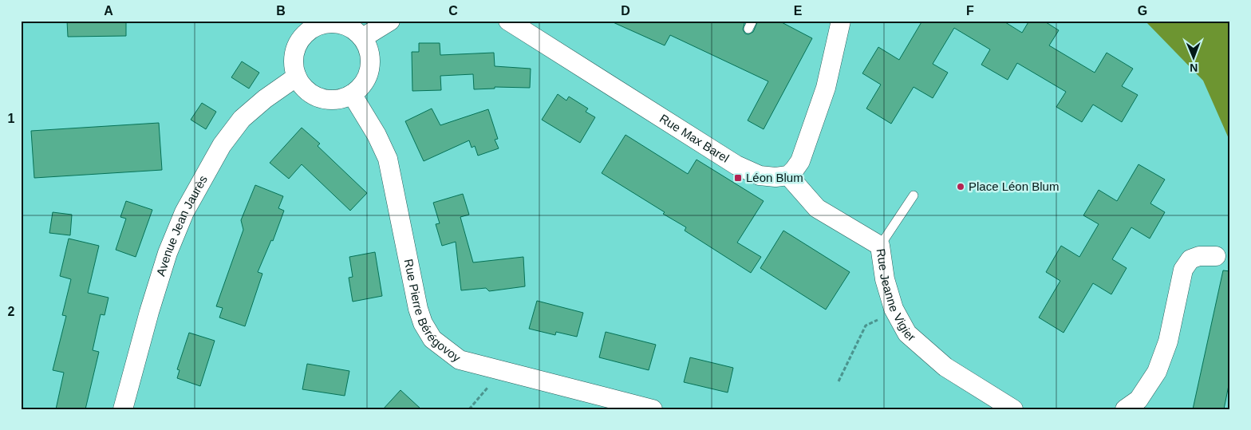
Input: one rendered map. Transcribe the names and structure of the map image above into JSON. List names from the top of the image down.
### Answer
{
  "streets": {
    "street": [
      "Rue Max Barel",
      "Avenue Jean Jaurès",
      "Rue Jeanne Vigier",
      "Rue Pierre Bérégovoy"
    ]
  },
  "crossings": [
    ["Rue Max Barel", "Rue Jeanne Vigier"],
    ["Avenue Jean Jaurès", "Rue Pierre Bérégovoy"]
  ],
  "places": {
    "transit": ["Léon Blum"],
    "other": ["Place Léon Blum"]
  },
  "north": "bottom",
  "grid": {
    "columns": [
      "A",
      "B",
      "C",
      "D",
      "E",
      "F",
      "G"
    ],
    "rows": ["1", "2"]
  }
}
